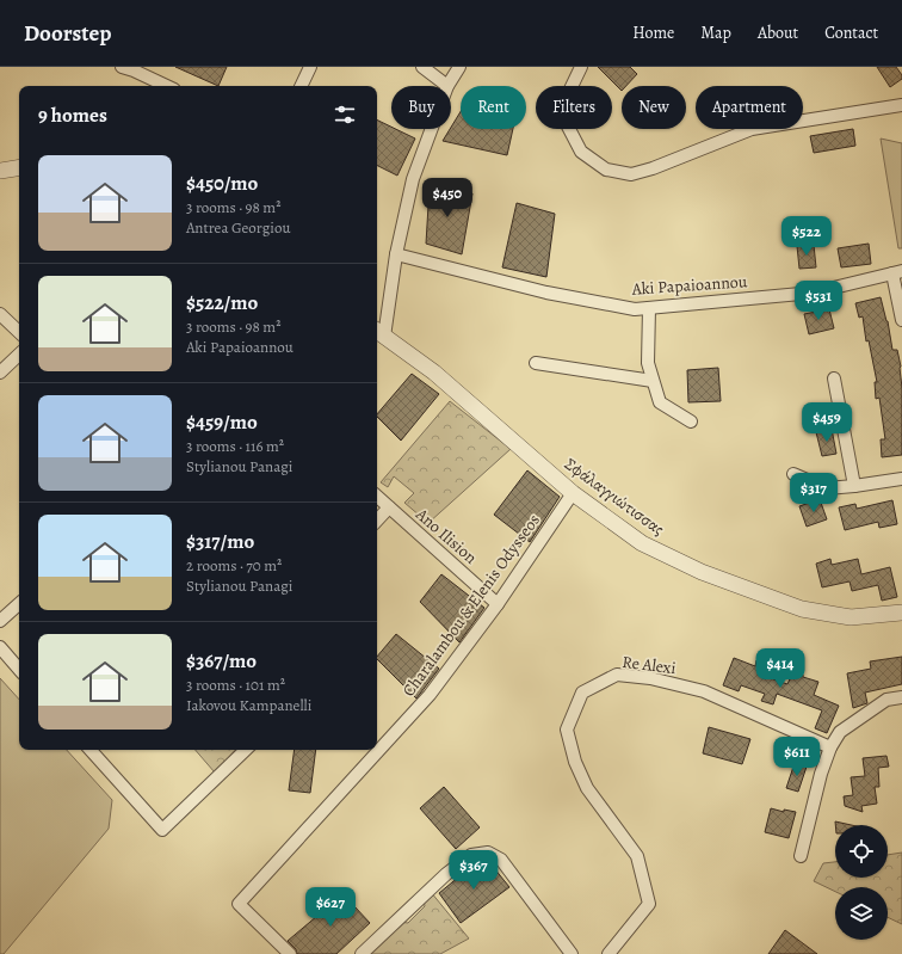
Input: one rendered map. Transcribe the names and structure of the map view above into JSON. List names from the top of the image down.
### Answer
{
  "streets": {
    "street": [
      "Aki Papaioannou",
      "Σφάλαγγιώτισσας",
      "Ano Ilision",
      "Charalambou & Elenis Odysseos",
      "Re Alexi"
    ]
  },
  "crossings": [
    ["Σφάλαγγιώτισσας", "Charalambou & Elenis Odysseos"],
    ["Ano Ilision", "Charalambou & Elenis Odysseos"]
  ],
  "page": {
    "header": "Doorstep",
    "nav": [
      "Home",
      "Map",
      "About",
      "Contact"
    ],
    "chip": [
      "Buy",
      "Rent",
      "Filters",
      "New",
      "Apartment"
    ],
    "heading": "9 homes",
    "list": [
      {
        "name": "$450/mo",
        "note": "3 rooms · 98 m² · Antrea Georgiou"
      },
      {
        "name": "$522/mo",
        "note": "3 rooms · 98 m² · Aki Papaioannou"
      },
      {
        "name": "$459/mo",
        "note": "3 rooms · 116 m² · Stylianou Panagi"
      },
      {
        "name": "$317/mo",
        "note": "2 rooms · 70 m² · Stylianou Panagi"
      },
      {
        "name": "$367/mo",
        "note": "3 rooms · 101 m² · Iakovou Kampanelli"
      }
    ],
    "price": [
      "$450",
      "$522",
      "$531",
      "$459",
      "$317",
      "$414",
      "$611",
      "$367",
      "$627"
    ]
  }
}
